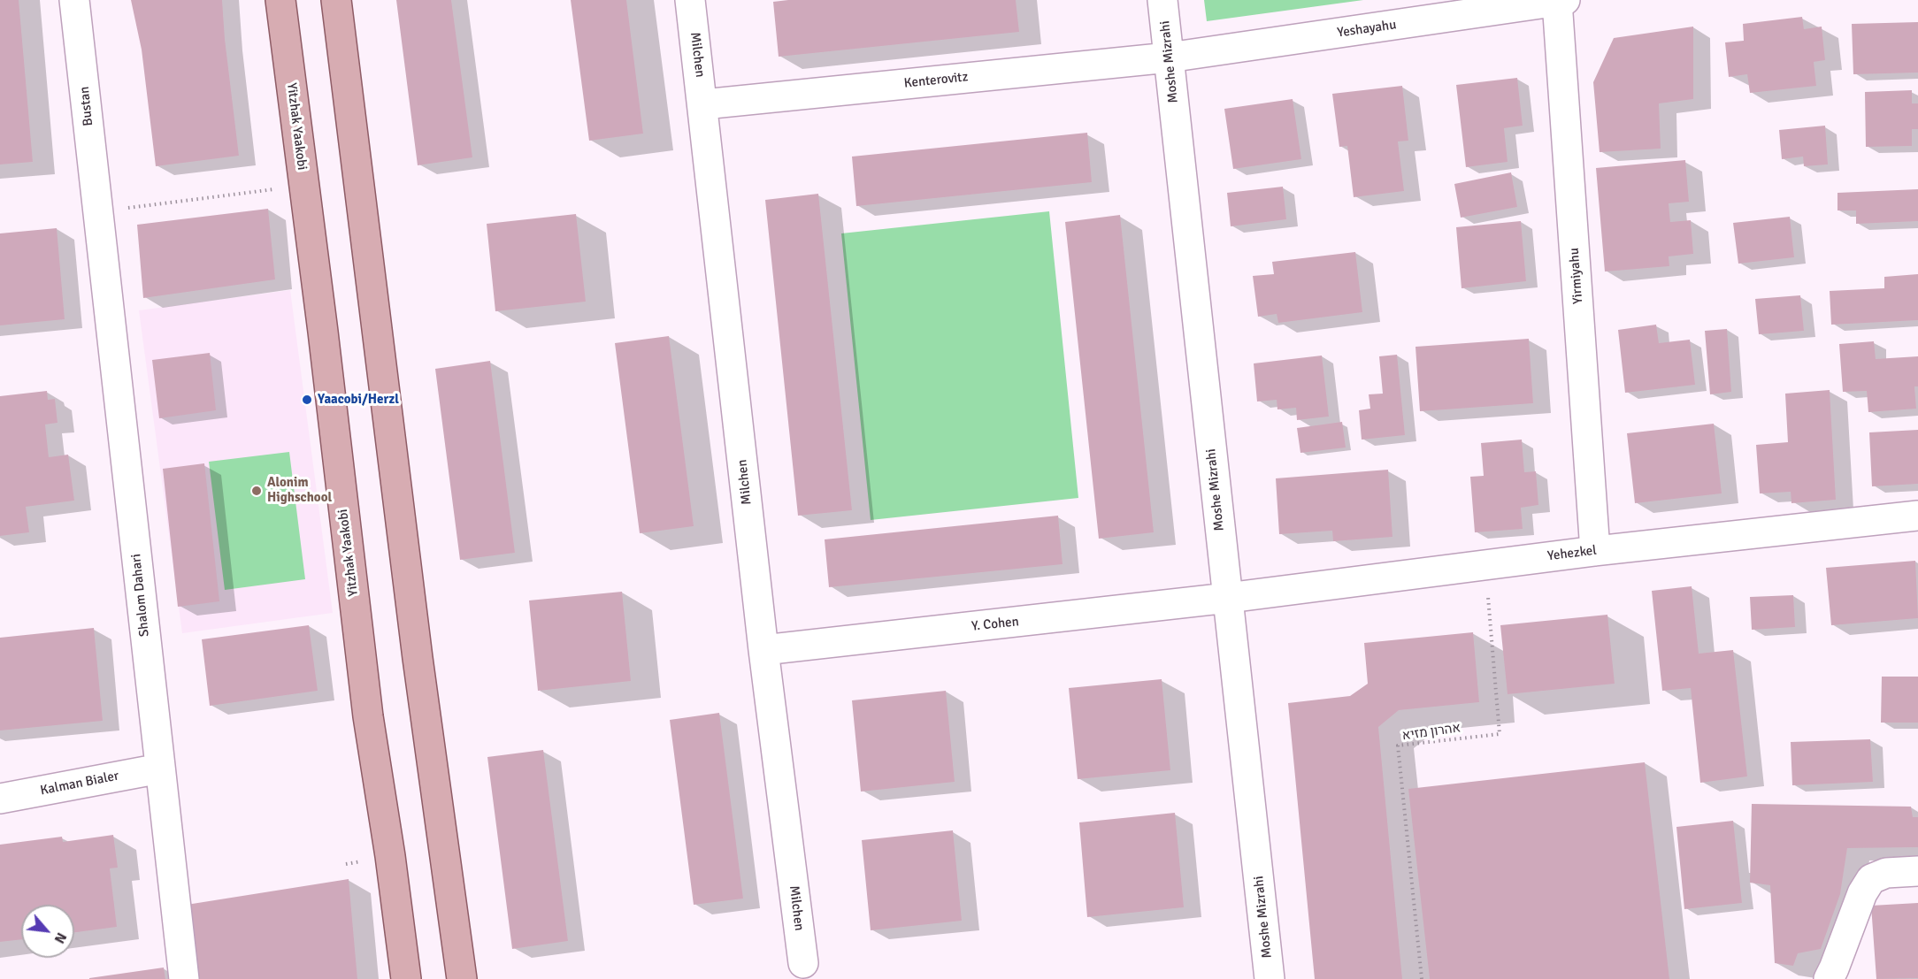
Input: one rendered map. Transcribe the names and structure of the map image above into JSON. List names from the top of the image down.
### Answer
{
  "streets": {
    "main road": ["Yitzhak Yaakobi"],
    "street": [
      "Yeshayahu",
      "Milchen",
      "Moshe Mizrahi",
      "Kenterovitz",
      "Bustan",
      "Yirmiyahu",
      "Yehezkel",
      "Shalom Dahari",
      "Y. Cohen",
      "Kalman Bialer"
    ],
    "path": ["אהרון מזיא"]
  },
  "crossings": [
    ["Yeshayahu", "Moshe Mizrahi"],
    ["Yeshayahu", "Kenterovitz"],
    ["Yeshayahu", "Yirmiyahu"],
    ["Milchen", "Kenterovitz"],
    ["Milchen", "Y. Cohen"],
    ["Moshe Mizrahi", "Kenterovitz"],
    ["Moshe Mizrahi", "Yehezkel"],
    ["Moshe Mizrahi", "Y. Cohen"],
    ["Bustan", "Shalom Dahari"],
    ["Yirmiyahu", "Yehezkel"],
    ["Yehezkel", "Y. Cohen"],
    ["Yehezkel", "אהרון מזיא"],
    ["Shalom Dahari", "Kalman Bialer"]
  ],
  "places": ["Yaacobi/Herzl", "Alonim Highschool"],
  "north": "bottom right"
}
